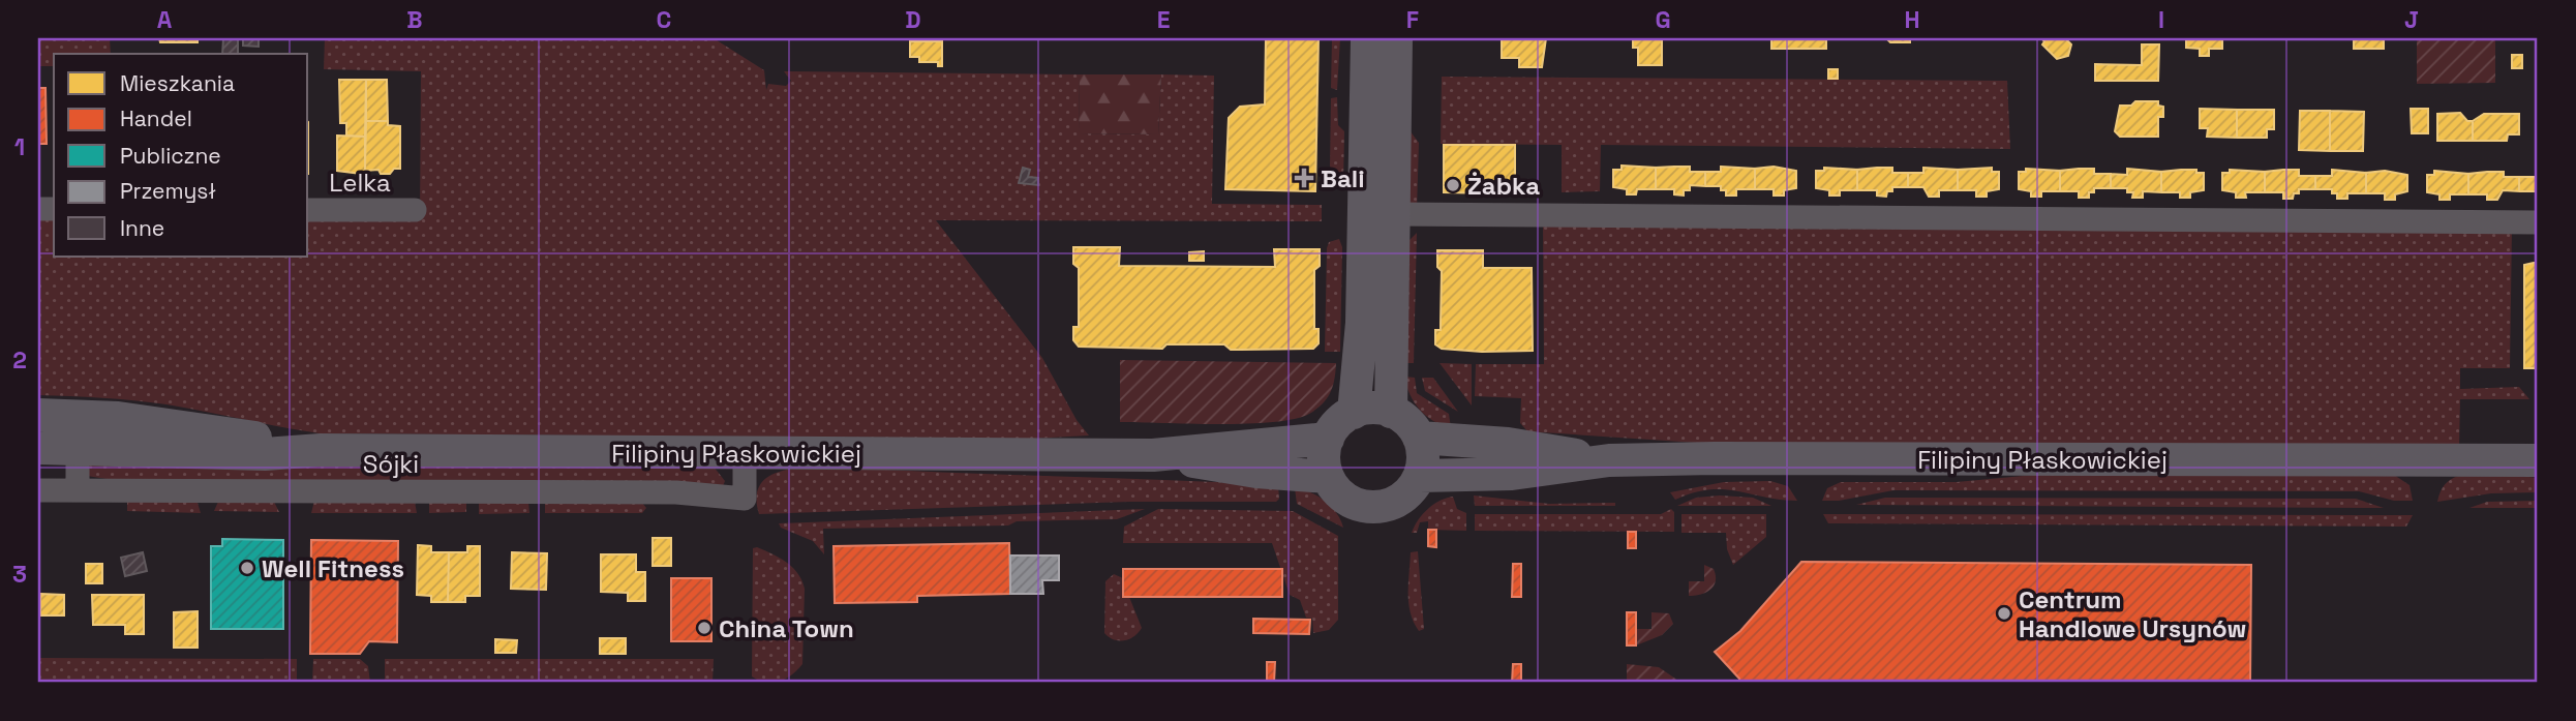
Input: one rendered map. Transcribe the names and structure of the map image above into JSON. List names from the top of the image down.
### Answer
{
  "streets": {
    "main road": ["Filipiny Płaskowickiej"],
    "street": ["Lelka", "Sójki"]
  },
  "crossings": [
    ["Filipiny Płaskowickiej", "Sójki"]
  ],
  "places": {
    "health": ["Bali"],
    "other": [
      "Żabka",
      "Well Fitness",
      "Centrum Handlowe Ursynów",
      "China Town"
    ]
  },
  "legend": [
    "Mieszkania",
    "Handel",
    "Publiczne",
    "Przemysł",
    "Inne"
  ],
  "grid": {
    "columns": [
      "A",
      "B",
      "C",
      "D",
      "E",
      "F",
      "G",
      "H",
      "I",
      "J"
    ],
    "rows": ["1", "2", "3"]
  }
}
